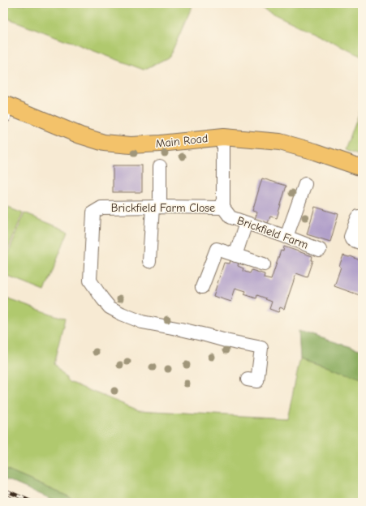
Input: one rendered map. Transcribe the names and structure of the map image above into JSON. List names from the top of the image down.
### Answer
{
  "streets": {
    "main road": ["Main Road"],
    "street": ["Brickfield Farm Close", "Brickfield Farm"]
  },
  "crossings": [
    ["Brickfield Farm Close", "Brickfield Farm"]
  ]
}
